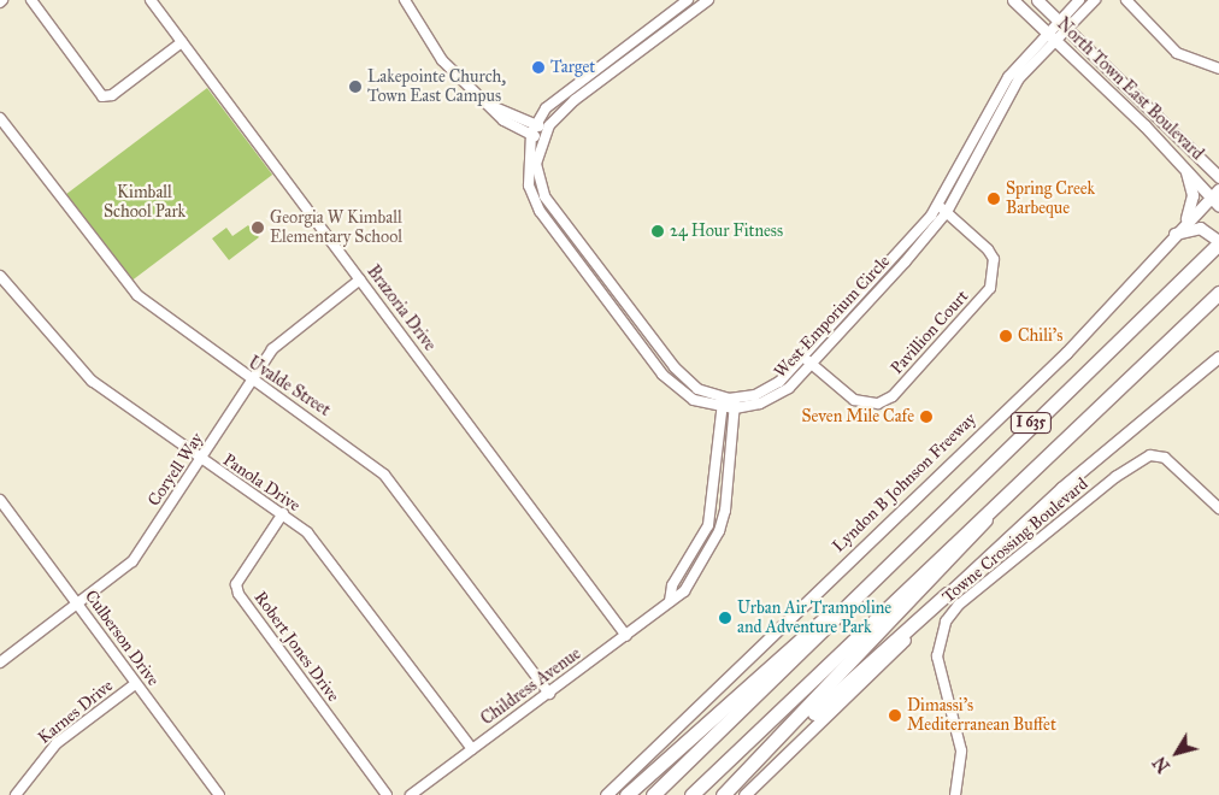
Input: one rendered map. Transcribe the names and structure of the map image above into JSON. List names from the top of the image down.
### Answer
{
  "streets": {
    "highway": ["I 635"],
    "main road": ["North Town East Boulevard", "Lyndon B Johnson Freeway"],
    "street": [
      "Brazoria Drive",
      "West Emporium Circle",
      "Pavillion Court",
      "Uvalde Street",
      "Coryell Way",
      "Panola Drive",
      "Towne Crossing Boulevard",
      "Culberson Drive",
      "Robert Jones Drive",
      "Childress Avenue",
      "Karnes Drive"
    ]
  },
  "crossings": [
    ["North Town East Boulevard", "West Emporium Circle"],
    ["North Town East Boulevard", "Lyndon B Johnson Freeway"],
    ["Brazoria Drive", "Coryell Way"],
    ["Brazoria Drive", "Childress Avenue"],
    ["West Emporium Circle", "Pavillion Court"],
    ["West Emporium Circle", "Childress Avenue"],
    ["Uvalde Street", "Coryell Way"],
    ["Uvalde Street", "Childress Avenue"],
    ["Coryell Way", "Panola Drive"],
    ["Coryell Way", "Culberson Drive"],
    ["Panola Drive", "Robert Jones Drive"],
    ["Panola Drive", "Childress Avenue"],
    ["Culberson Drive", "Karnes Drive"]
  ],
  "parks": ["Kimball School Park"],
  "places": [
    "Target",
    "Lakepointe Church, Town East Campus",
    "Spring Creek Barbeque",
    "Georgia W Kimball Elementary School",
    "24 Hour Fitness",
    "Chili's",
    "Seven Mile Cafe",
    "Urban Air Trampoline and Adventure Park",
    "Dimassi's Mediterranean Buffet"
  ],
  "north": "bottom left"
}
